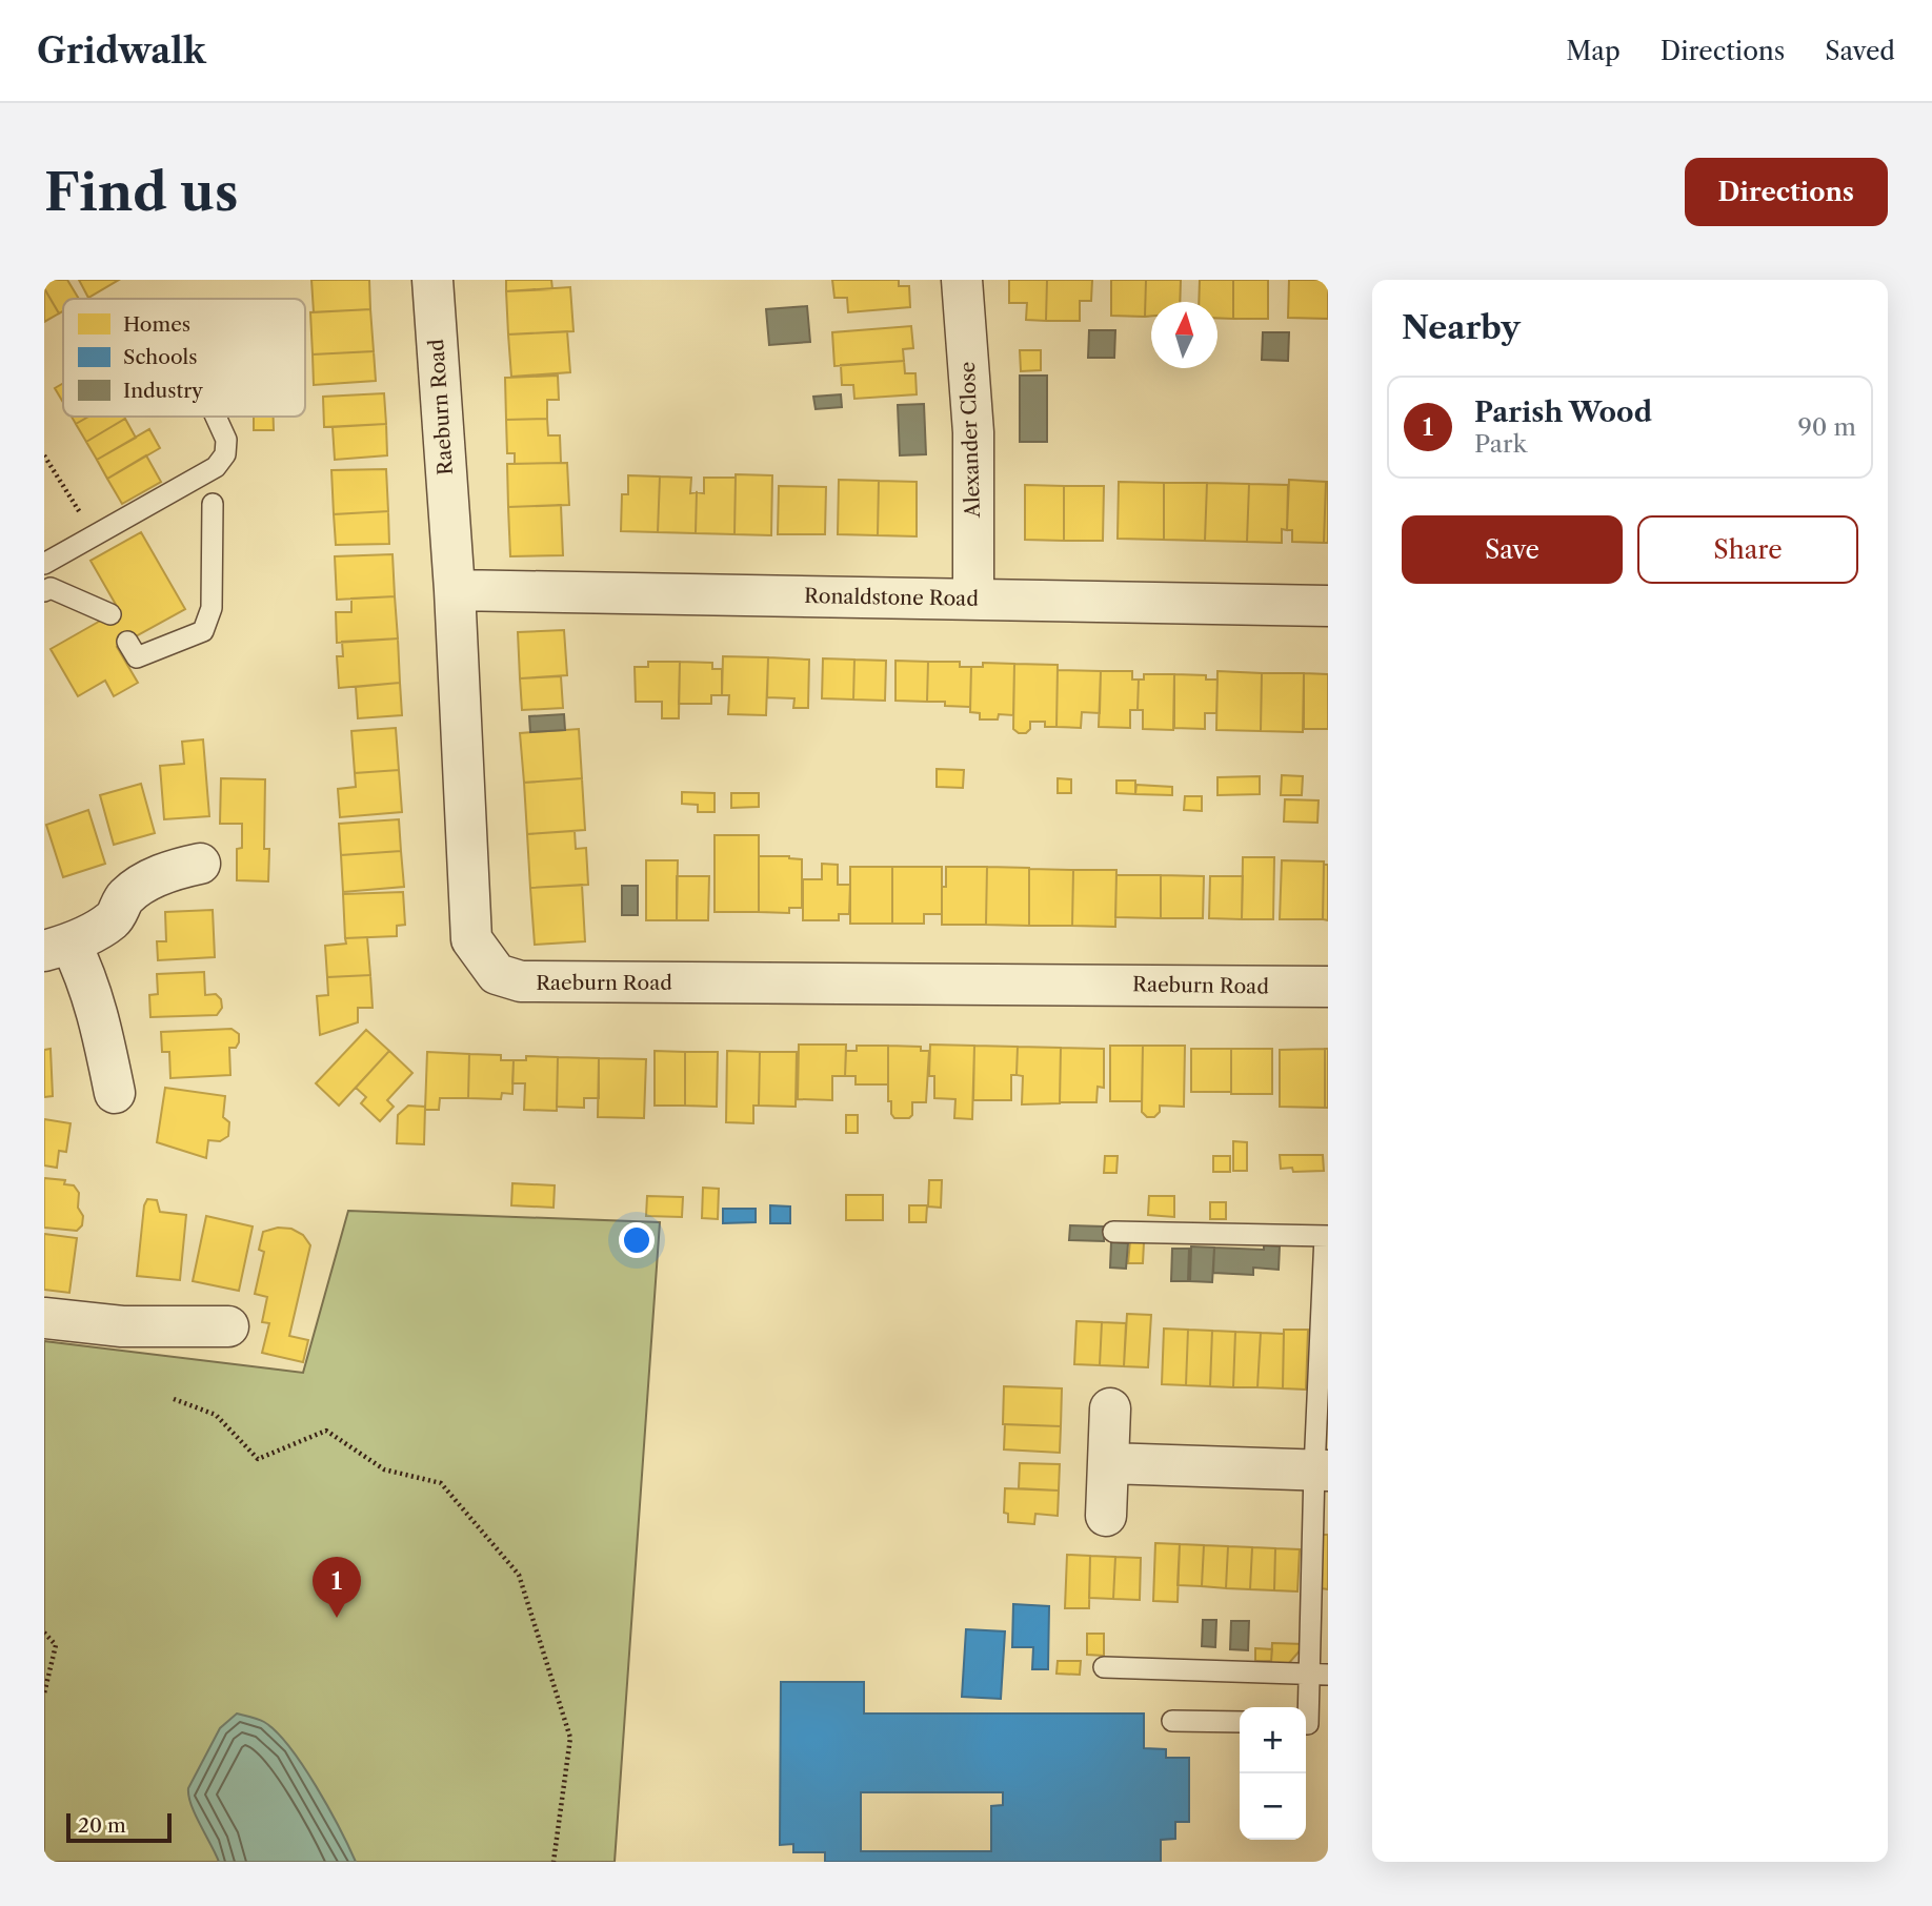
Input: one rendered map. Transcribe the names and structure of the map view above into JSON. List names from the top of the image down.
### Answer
{
  "streets": {
    "street": ["Raeburn Road", "Alexander Close", "Ronaldstone Road"]
  },
  "crossings": [
    ["Raeburn Road", "Ronaldstone Road"],
    ["Alexander Close", "Ronaldstone Road"]
  ],
  "legend": ["Homes", "Schools", "Industry"],
  "scale_bar": "20 m",
  "north": "top",
  "page": {
    "header": "Gridwalk",
    "nav": ["Map", "Directions", "Saved"],
    "buttons": [
      "Directions",
      ["Save", "Share"]
    ],
    "title": "Find us",
    "heading": "Nearby",
    "list": [
      {
        "mark": "1",
        "name": "Parish Wood",
        "note": "Park",
        "value": "90 m"
      }
    ],
    "pins": "1",
    "map_buttons": ["+", "−"],
    "scale": "20 m"
  }
}
